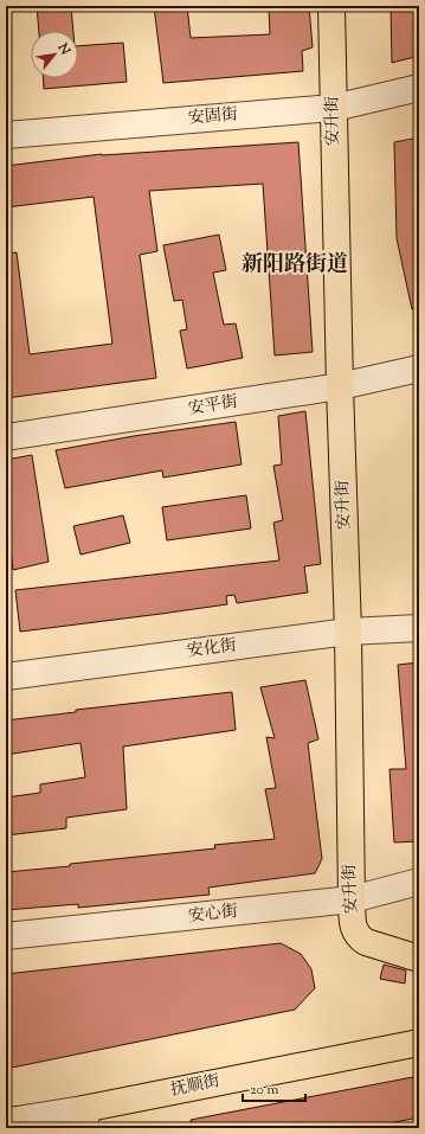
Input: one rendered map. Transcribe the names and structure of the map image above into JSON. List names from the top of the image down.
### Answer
{
  "streets": {
    "main road": ["安升街", "抚顺街"],
    "street": [
      "安固街",
      "安平街",
      "安化街",
      "安心街"
    ]
  },
  "crossings": [
    ["安固街", "安升街"],
    ["安升街", "安平街"],
    ["安升街", "安化街"],
    ["安升街", "安心街"]
  ],
  "districts": ["新阳路街道"],
  "scale_bar": "20 m",
  "north": "top right"
}
